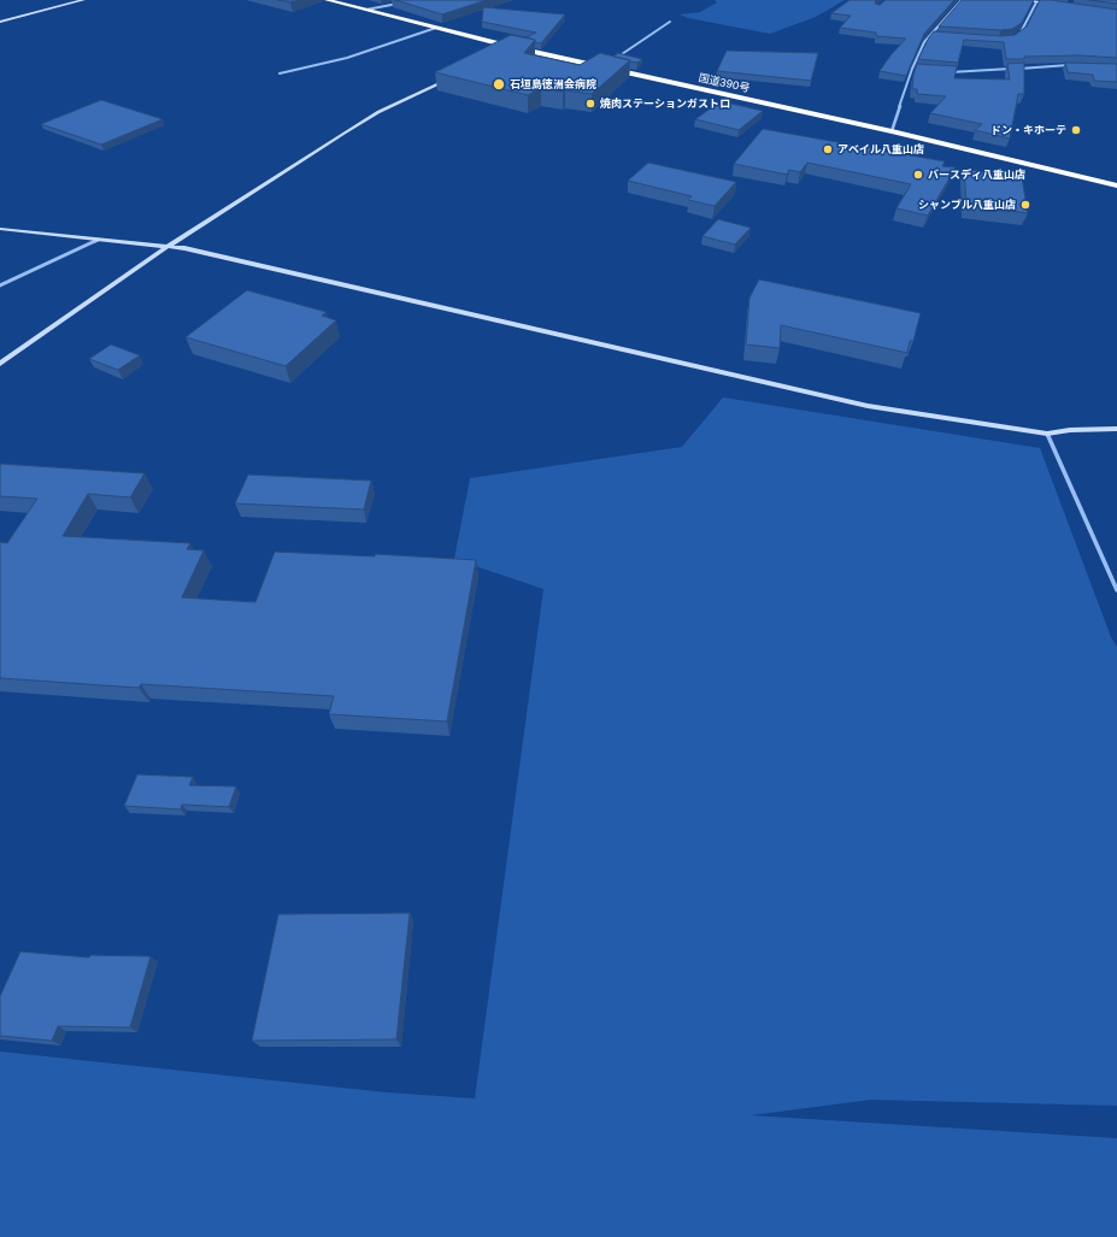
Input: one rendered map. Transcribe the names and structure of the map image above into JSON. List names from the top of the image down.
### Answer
{
  "streets": {
    "highway": ["国道390号"]
  },
  "places": [
    "石垣島徳洲会病院",
    "焼肉ステーションガストロ",
    "ドン・キホーテ",
    "アベイル八重山店",
    "バースディ八重山店",
    "シャンブル八重山店"
  ]
}
